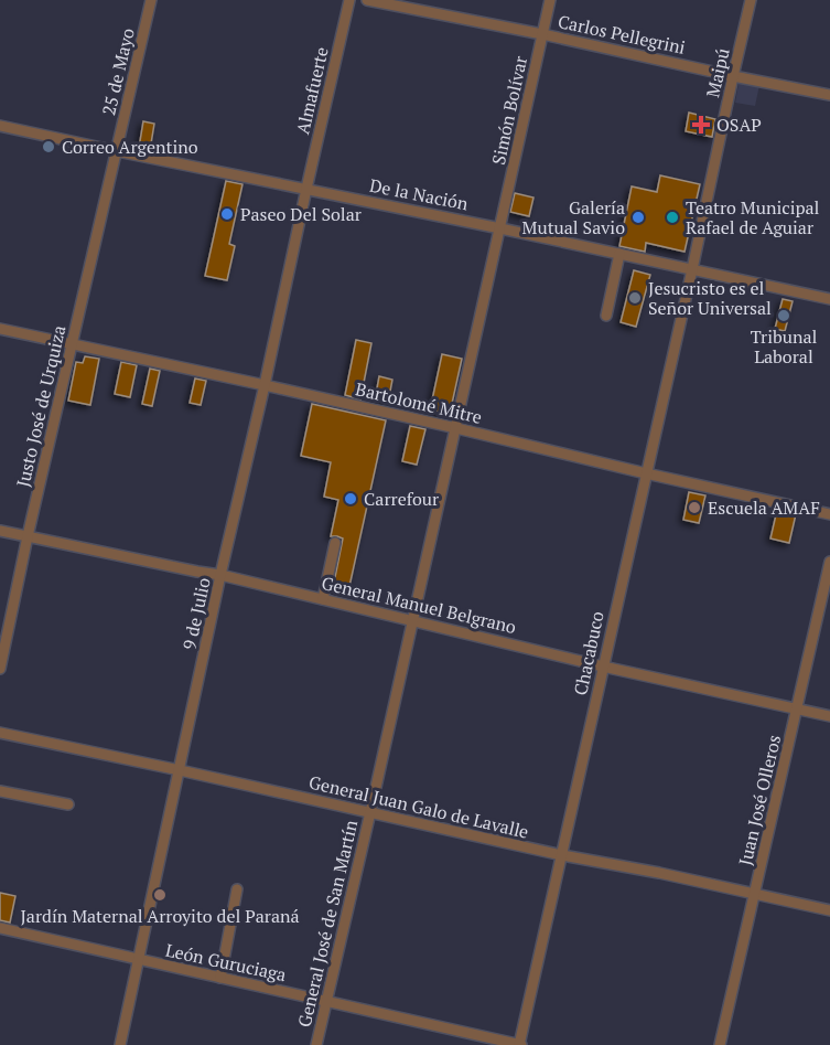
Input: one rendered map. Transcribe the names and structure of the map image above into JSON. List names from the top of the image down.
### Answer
{
  "streets": {
    "street": [
      "Carlos Pellegrini",
      "25 de Mayo",
      "Maipú",
      "Almafuerte",
      "Simón Bolívar",
      "De la Nación",
      "Bartolomé Mitre",
      "Justo José de Urquiza",
      "General Manuel Belgrano",
      "9 de Julio",
      "Chacabuco",
      "Juan José Olleros",
      "General Juan Galo de Lavalle",
      "General José de San Martín",
      "León Guruciaga"
    ]
  },
  "crossings": [
    ["Carlos Pellegrini", "Maipú"],
    ["Carlos Pellegrini", "Simón Bolívar"],
    ["25 de Mayo", "De la Nación"],
    ["25 de Mayo", "Justo José de Urquiza"],
    ["Maipú", "De la Nación"],
    ["Maipú", "Chacabuco"],
    ["Almafuerte", "De la Nación"],
    ["Almafuerte", "9 de Julio"],
    ["Simón Bolívar", "De la Nación"],
    ["Simón Bolívar", "General José de San Martín"],
    ["De la Nación", "Justo José de Urquiza"],
    ["De la Nación", "9 de Julio"],
    ["De la Nación", "Chacabuco"],
    ["De la Nación", "General José de San Martín"],
    ["Bartolomé Mitre", "Justo José de Urquiza"],
    ["Bartolomé Mitre", "9 de Julio"],
    ["Bartolomé Mitre", "Chacabuco"],
    ["Bartolomé Mitre", "General José de San Martín"],
    ["Justo José de Urquiza", "General Manuel Belgrano"],
    ["General Manuel Belgrano", "9 de Julio"],
    ["General Manuel Belgrano", "Chacabuco"],
    ["General Manuel Belgrano", "Juan José Olleros"],
    ["General Manuel Belgrano", "General José de San Martín"],
    ["9 de Julio", "General Juan Galo de Lavalle"],
    ["9 de Julio", "León Guruciaga"],
    ["Chacabuco", "General Juan Galo de Lavalle"],
    ["Chacabuco", "León Guruciaga"],
    ["Juan José Olleros", "General Juan Galo de Lavalle"],
    ["General Juan Galo de Lavalle", "General José de San Martín"],
    ["General José de San Martín", "León Guruciaga"]
  ],
  "places": {
    "health": ["OSAP"],
    "other": [
      "Correo Argentino",
      "Paseo Del Solar",
      "Galería Mutual Savio",
      "Teatro Municipal Rafael de Aguiar",
      "Jesucristo es el Señor Universal",
      "Tribunal Laboral",
      "Carrefour",
      "Escuela AMAF",
      "Jardín Maternal Arroyito del Paraná"
    ]
  }
}
